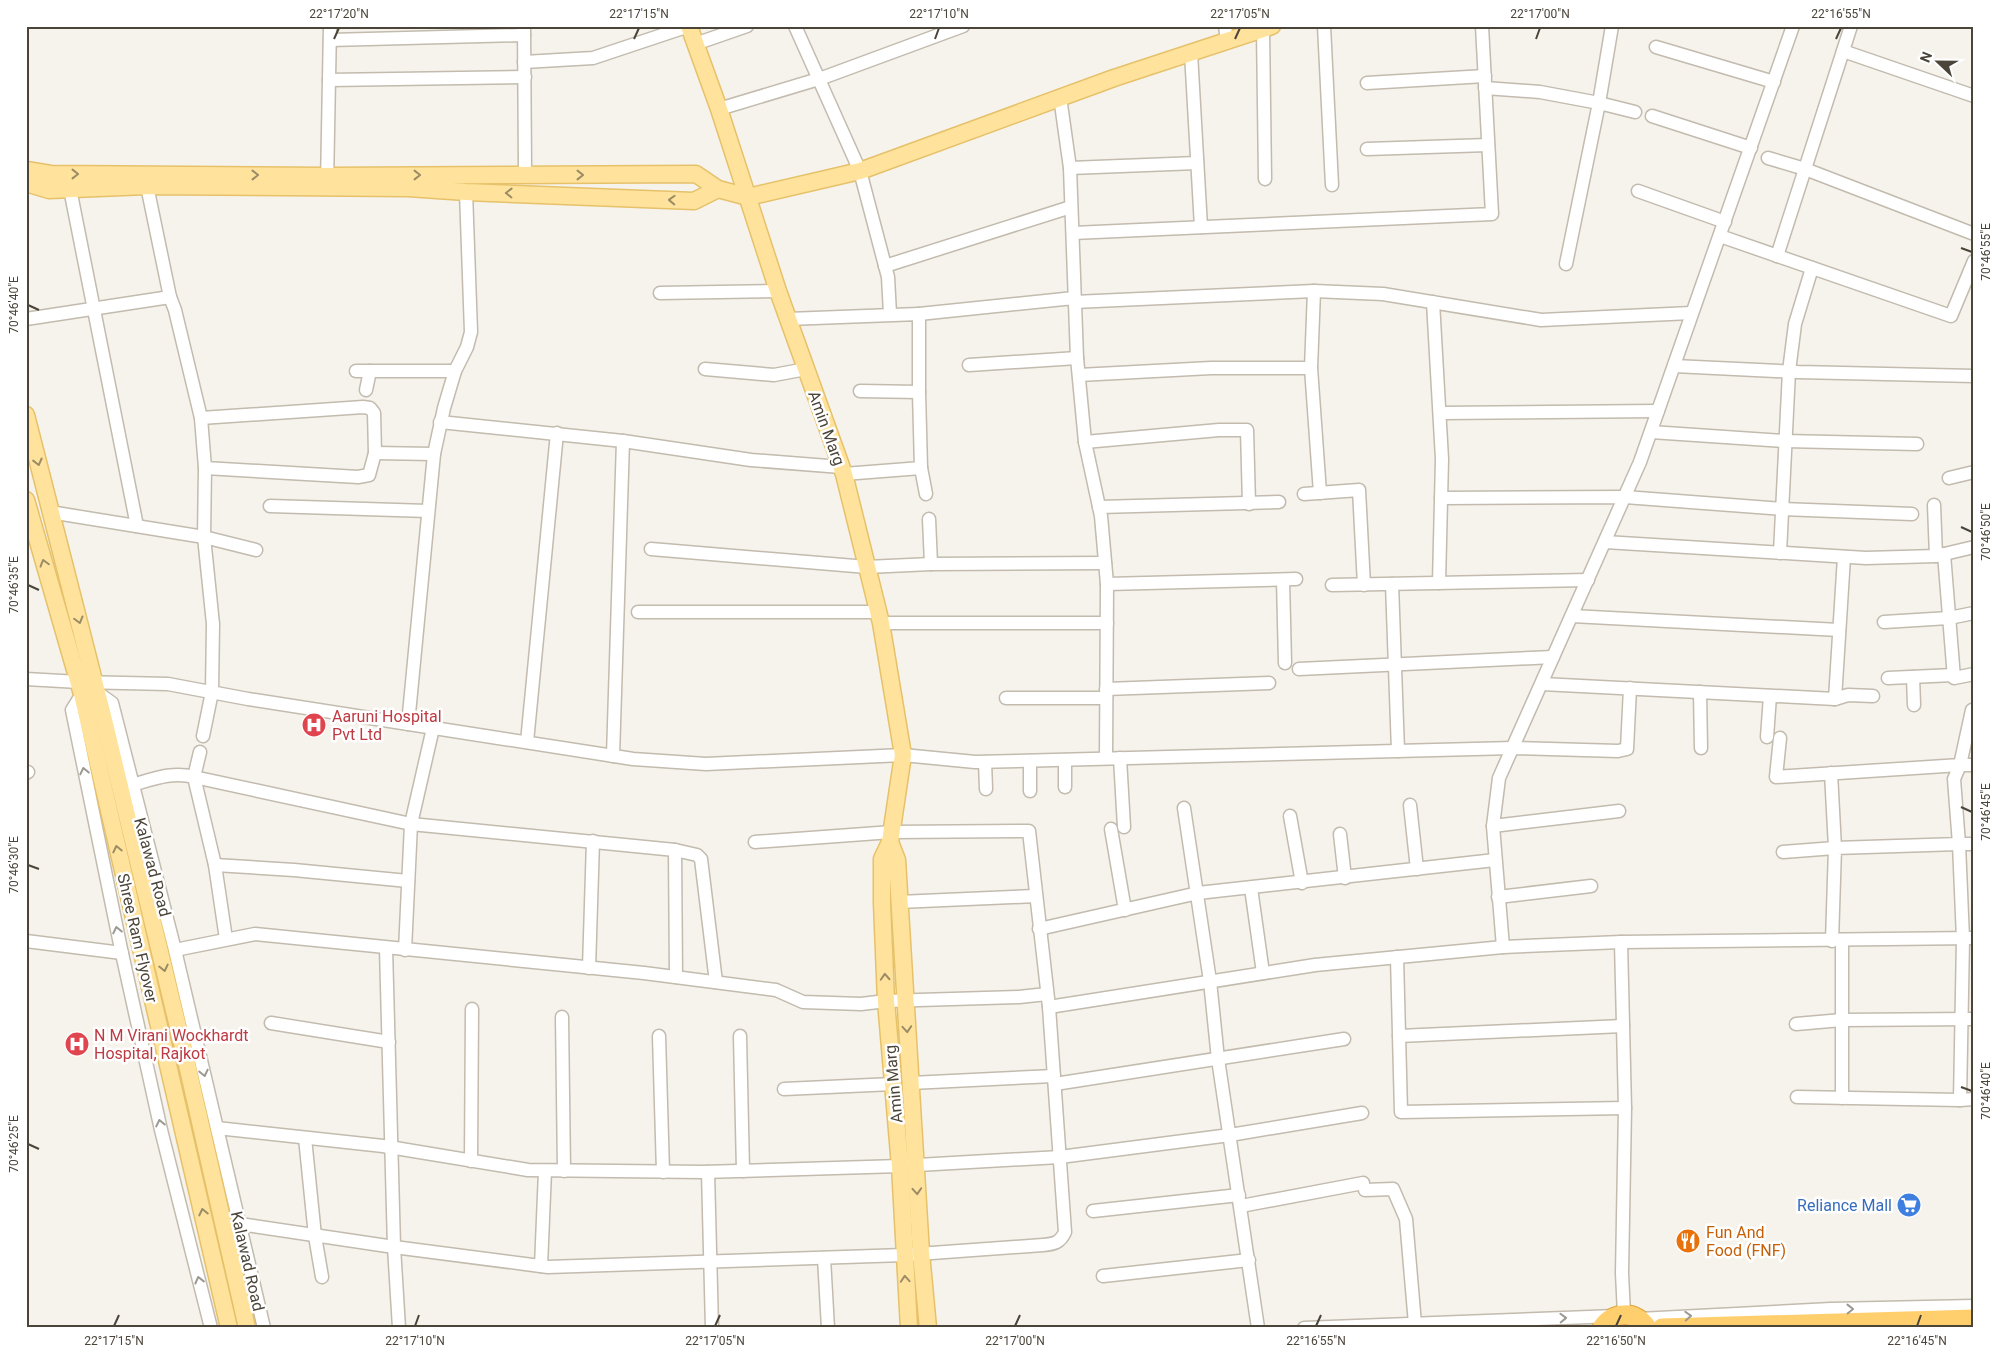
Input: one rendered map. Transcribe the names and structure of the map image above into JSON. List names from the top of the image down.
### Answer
{
  "streets": {
    "main road": ["Amin Marg", "Kalawad Road", "Shree Ram Flyover"]
  },
  "crossings": [
    ["Kalawad Road", "Shree Ram Flyover"]
  ],
  "places": {
    "hospital": ["Aaruni Hospital Pvt Ltd", "N M Virani Wockhardt Hospital, Rajkot"],
    "supermarket": ["Reliance Mall"],
    "restaurant": ["Fun And Food (FNF)"]
  },
  "north": "left",
  "coordinates": [
    "22°17'20\"N",
    "22°17'15\"N",
    "22°17'10\"N",
    "22°17'05\"N",
    "22°17'00\"N",
    "22°16'55\"N",
    "70°46'55\"E",
    "70°46'40\"E",
    "70°46'50\"E",
    "70°46'35\"E",
    "70°46'45\"E",
    "70°46'30\"E",
    "70°46'25\"E",
    "22°16'50\"N",
    "22°16'45\"N"
  ]
}
